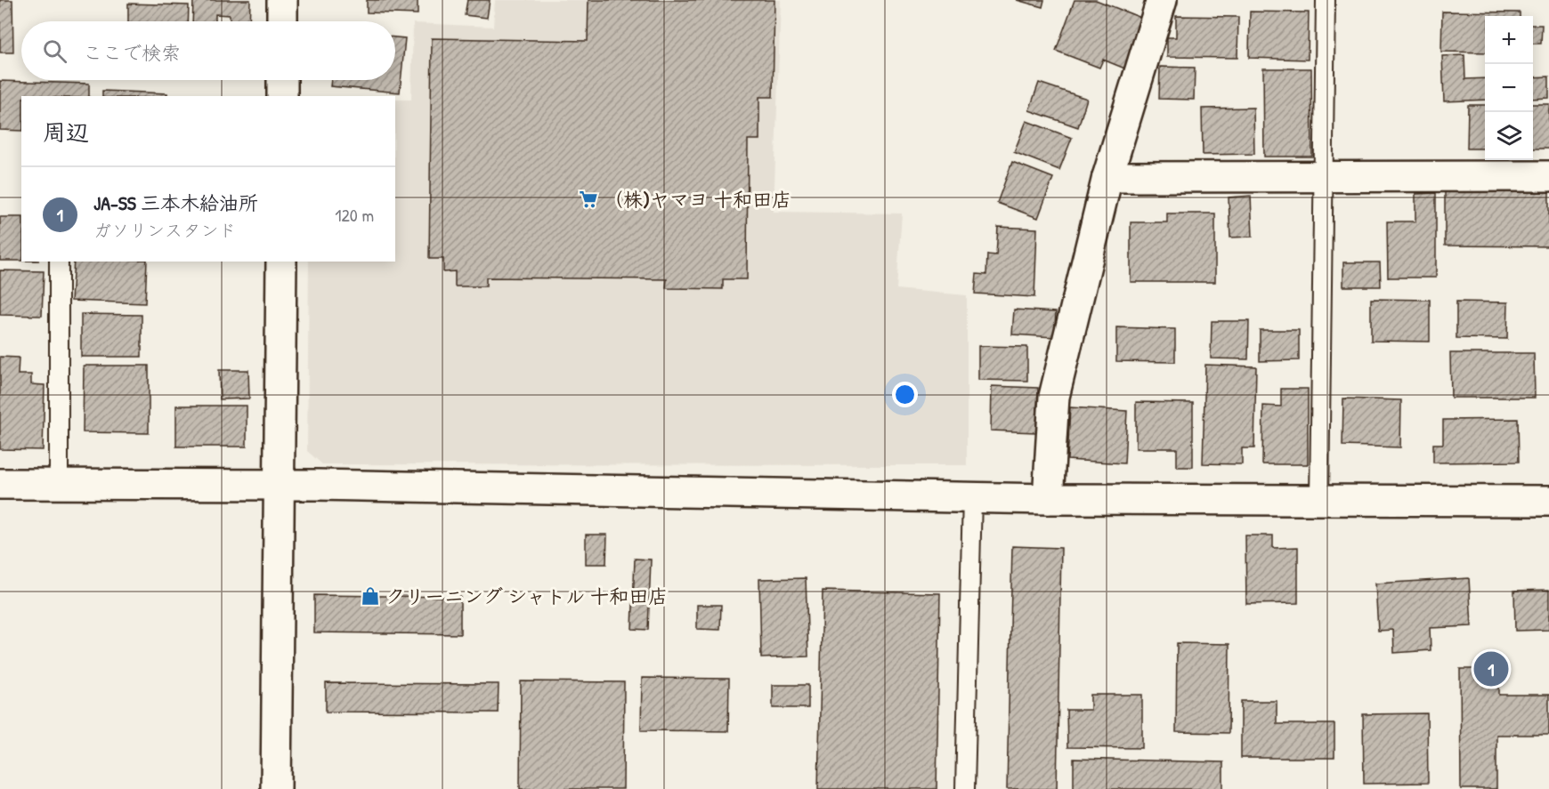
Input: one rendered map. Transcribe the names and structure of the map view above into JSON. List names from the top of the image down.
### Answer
{
  "places": {
    "supermarket": ["（株)ヤマヨ 十和田店"],
    "shop": ["クリーニング シャトル 十和田店"]
  },
  "page": {
    "map_buttons": ["+", "−"],
    "search": "ここで検索",
    "heading": "周辺",
    "list": [
      {
        "mark": "1",
        "name": "JA-SS 三本木給油所",
        "note": "ガソリンスタンド",
        "value": "120 m"
      }
    ],
    "pins": "1"
  }
}
